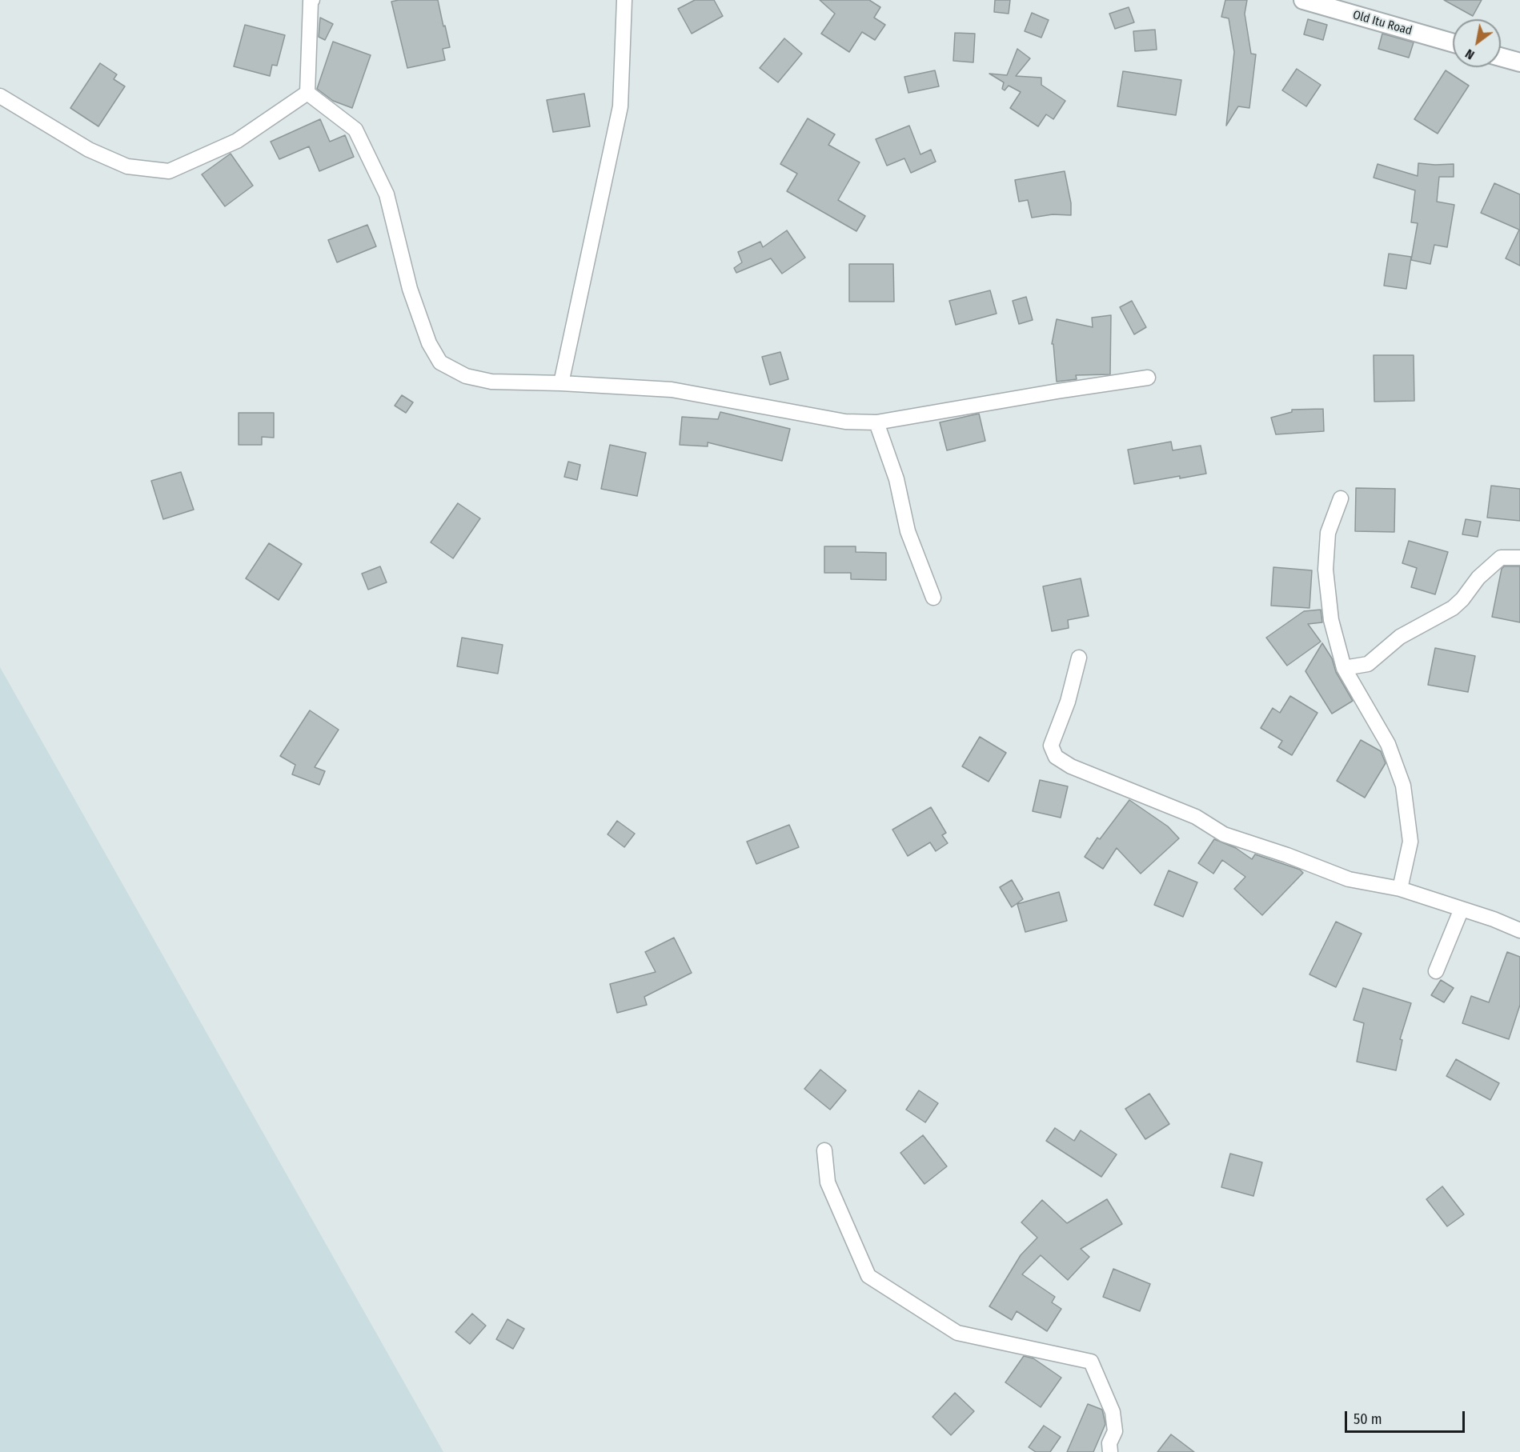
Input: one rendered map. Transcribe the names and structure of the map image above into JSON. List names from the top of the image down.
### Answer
{
  "streets": {
    "street": ["Old Itu Road"]
  },
  "scale_bar": "50 m",
  "north": "bottom left"
}
